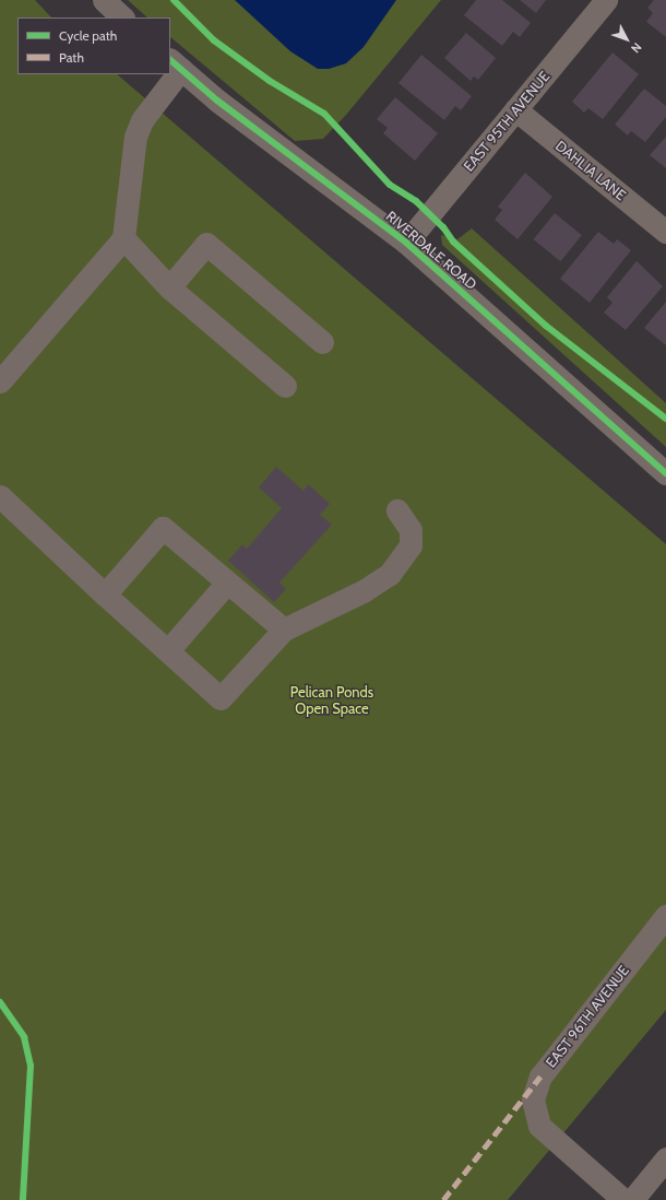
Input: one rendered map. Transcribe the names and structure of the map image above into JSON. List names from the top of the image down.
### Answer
{
  "streets": {
    "street": [
      "EAST 95TH AVENUE",
      "DAHLIA LANE",
      "RIVERDALE ROAD",
      "EAST 96TH AVENUE"
    ]
  },
  "crossings": [
    ["EAST 95TH AVENUE", "DAHLIA LANE"],
    ["EAST 95TH AVENUE", "RIVERDALE ROAD"]
  ],
  "parks": ["Pelican Ponds Open Space"],
  "legend": ["Cycle path", "Path"],
  "north": "bottom right"
}
